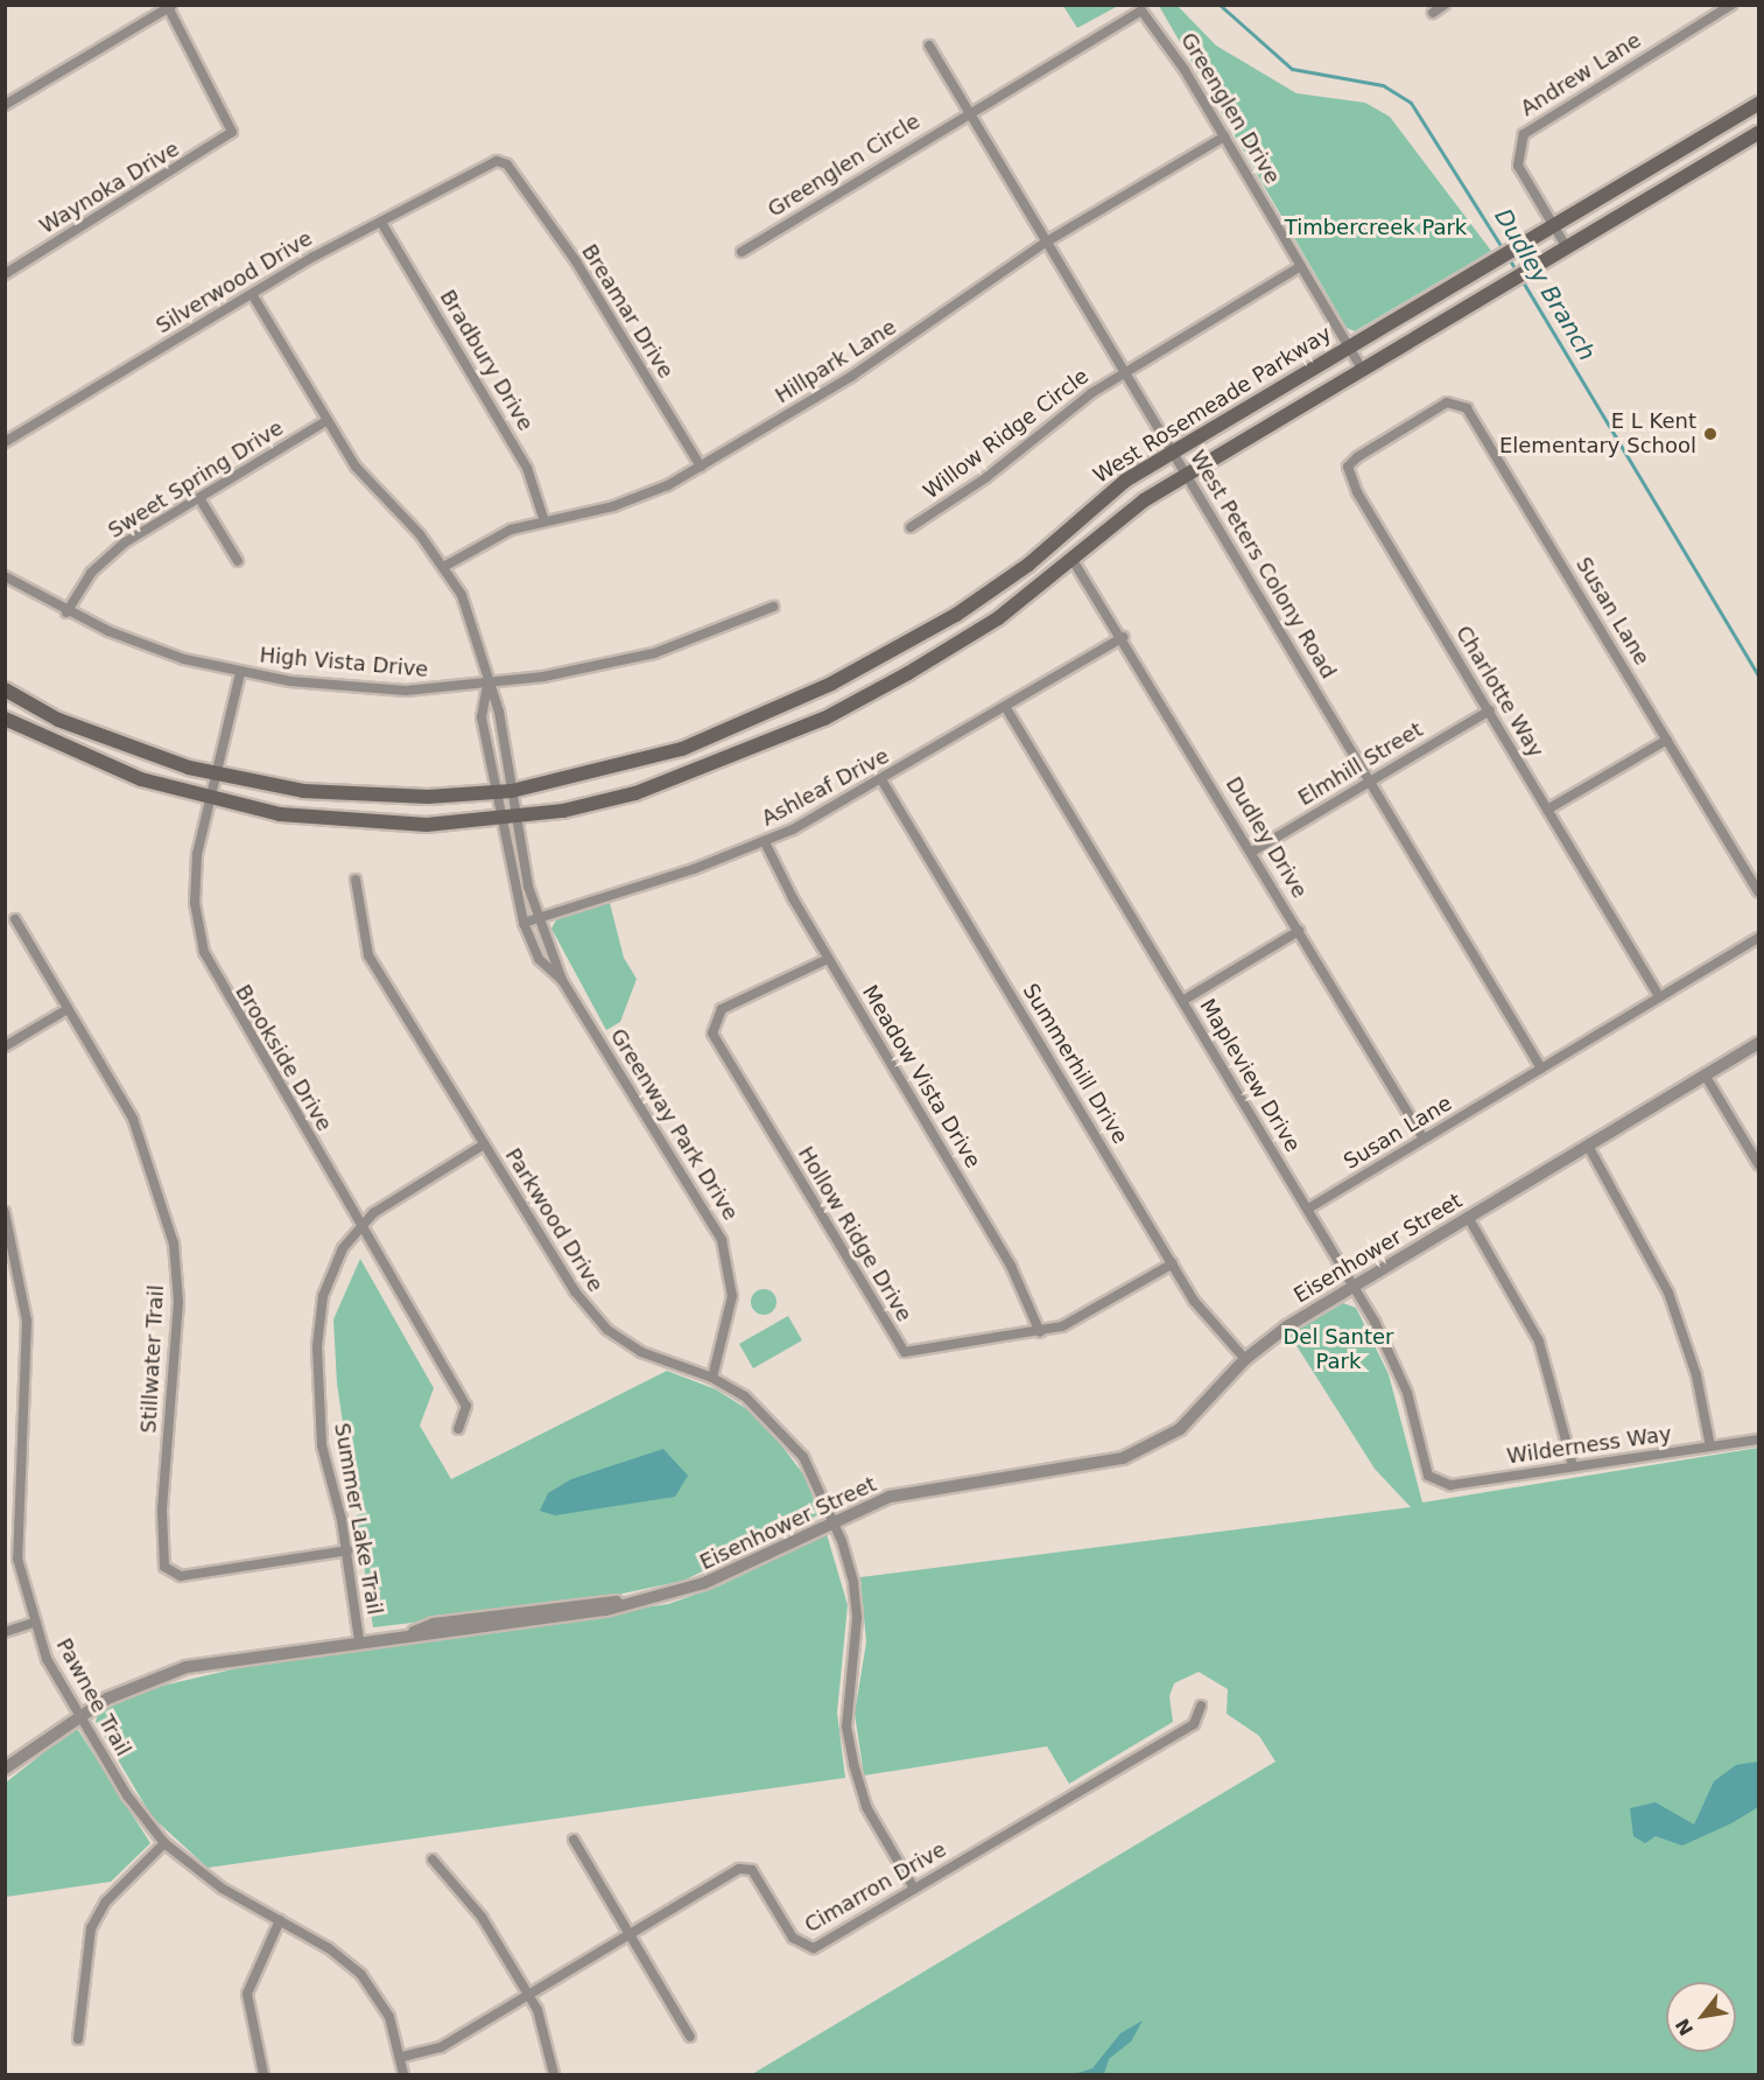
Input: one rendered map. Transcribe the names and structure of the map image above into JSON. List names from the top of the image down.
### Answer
{
  "streets": {
    "main road": ["West Rosemeade Parkway"],
    "street": [
      "Andrew Lane",
      "Greenglen Drive",
      "Greenglen Circle",
      "Waynoka Drive",
      "Silverwood Drive",
      "Breamar Drive",
      "Bradbury Drive",
      "Hillpark Lane",
      "Willow Ridge Circle",
      "Sweet Spring Drive",
      "West Peters Colony Road",
      "Susan Lane",
      "High Vista Drive",
      "Charlotte Way",
      "Elmhill Street",
      "Ashleaf Drive",
      "Dudley Drive",
      "Brookside Drive",
      "Summerhill Drive",
      "Mapleview Drive",
      "Meadow Vista Drive",
      "Greenway Park Drive",
      "Parkwood Drive",
      "Hollow Ridge Drive",
      "Eisenhower Street",
      "Stillwater Trail",
      "Wilderness Way",
      "Summer Lake Trail",
      "Pawnee Trail",
      "Cimarron Drive"
    ]
  },
  "crossings": [
    ["Andrew Lane", "West Rosemeade Parkway"],
    ["Greenglen Drive", "Greenglen Circle"],
    ["Greenglen Drive", "Hillpark Lane"],
    ["Greenglen Drive", "West Rosemeade Parkway"],
    ["Greenglen Drive", "Willow Ridge Circle"],
    ["Greenglen Drive", "West Peters Colony Road"],
    ["Greenglen Circle", "West Peters Colony Road"],
    ["Silverwood Drive", "Breamar Drive"],
    ["Silverwood Drive", "Bradbury Drive"],
    ["Silverwood Drive", "Greenway Park Drive"],
    ["Breamar Drive", "Hillpark Lane"],
    ["Bradbury Drive", "Hillpark Lane"],
    ["Hillpark Lane", "West Peters Colony Road"],
    ["Hillpark Lane", "Greenway Park Drive"],
    ["West Rosemeade Parkway", "West Peters Colony Road"],
    ["West Rosemeade Parkway", "Dudley Drive"],
    ["West Rosemeade Parkway", "Brookside Drive"],
    ["West Rosemeade Parkway", "Greenway Park Drive"],
    ["Willow Ridge Circle", "West Peters Colony Road"],
    ["Sweet Spring Drive", "High Vista Drive"],
    ["Sweet Spring Drive", "Greenway Park Drive"],
    ["West Peters Colony Road", "Susan Lane"],
    ["West Peters Colony Road", "Elmhill Street"],
    ["Susan Lane", "Charlotte Way"],
    ["Susan Lane", "Dudley Drive"],
    ["Susan Lane", "Mapleview Drive"],
    ["High Vista Drive", "Brookside Drive"],
    ["High Vista Drive", "Greenway Park Drive"],
    ["Charlotte Way", "Elmhill Street"],
    ["Elmhill Street", "Dudley Drive"],
    ["Ashleaf Drive", "Dudley Drive"],
    ["Ashleaf Drive", "Summerhill Drive"],
    ["Ashleaf Drive", "Mapleview Drive"],
    ["Ashleaf Drive", "Meadow Vista Drive"],
    ["Ashleaf Drive", "Greenway Park Drive"],
    ["Brookside Drive", "Summer Lake Trail"],
    ["Summerhill Drive", "Hollow Ridge Drive"],
    ["Summerhill Drive", "Eisenhower Street"],
    ["Mapleview Drive", "Eisenhower Street"],
    ["Mapleview Drive", "Wilderness Way"],
    ["Meadow Vista Drive", "Hollow Ridge Drive"],
    ["Greenway Park Drive", "Parkwood Drive"],
    ["Parkwood Drive", "Eisenhower Street"],
    ["Parkwood Drive", "Summer Lake Trail"],
    ["Parkwood Drive", "Cimarron Drive"],
    ["Eisenhower Street", "Summer Lake Trail"],
    ["Eisenhower Street", "Pawnee Trail"],
    ["Stillwater Trail", "Summer Lake Trail"],
    ["Pawnee Trail", "Cimarron Drive"]
  ],
  "water": ["Dudley Branch"],
  "parks": ["Timbercreek Park", "Del Santer Park"],
  "places": ["E L Kent Elementary School"],
  "north": "bottom left"
}
